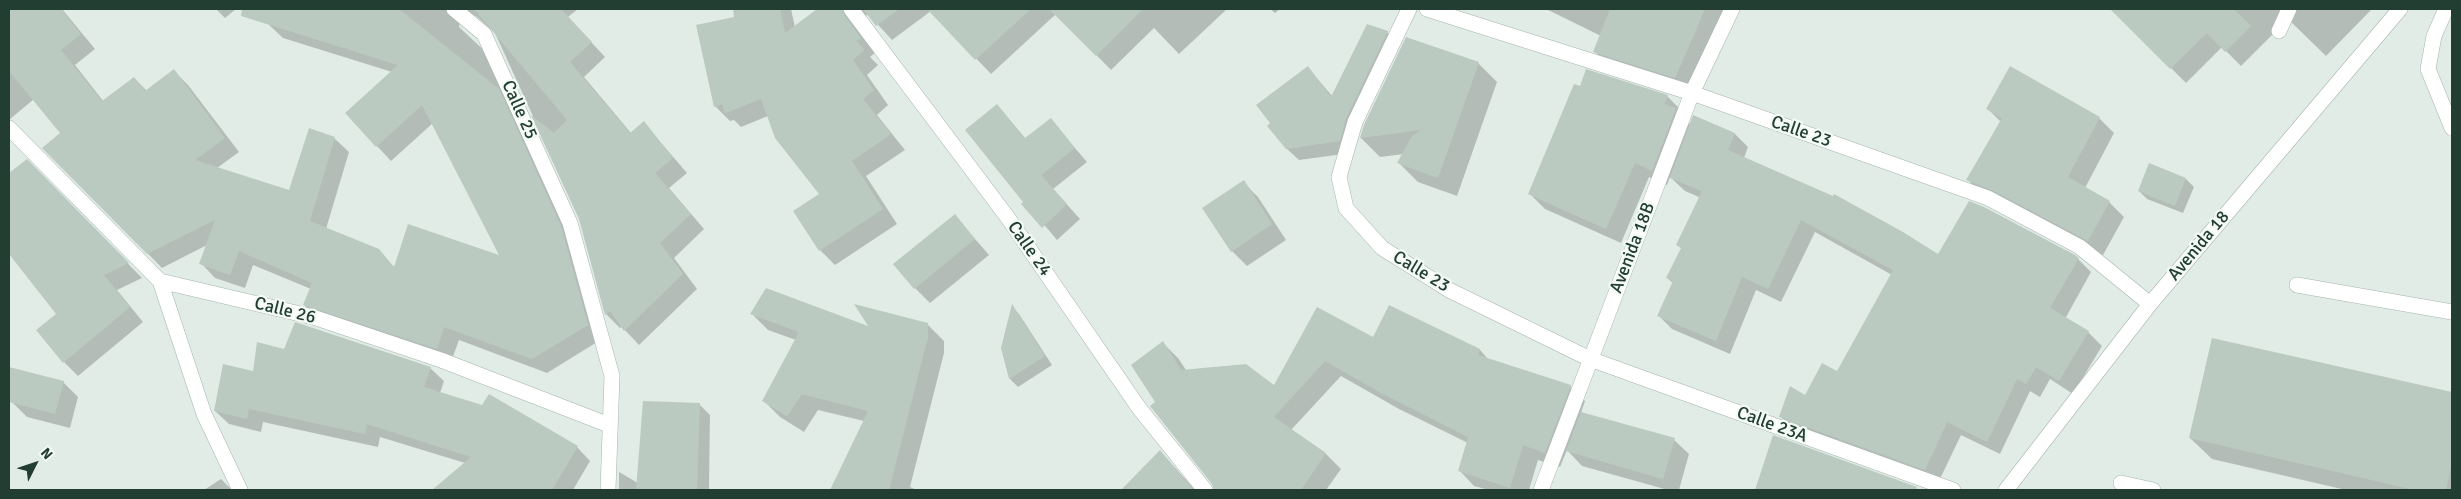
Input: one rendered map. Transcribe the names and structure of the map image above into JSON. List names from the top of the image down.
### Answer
{
  "streets": {
    "street": [
      "Calle 25",
      "Calle 23",
      "Avenida 18",
      "Avenida 18B",
      "Calle 24",
      "Calle 26",
      "Calle 23A"
    ]
  },
  "crossings": [
    ["Calle 25", "Calle 26"],
    ["Calle 23", "Avenida 18"],
    ["Calle 23", "Avenida 18B"],
    ["Calle 23", "Calle 23A"],
    ["Avenida 18B", "Calle 23A"]
  ],
  "north": "top right"
}
